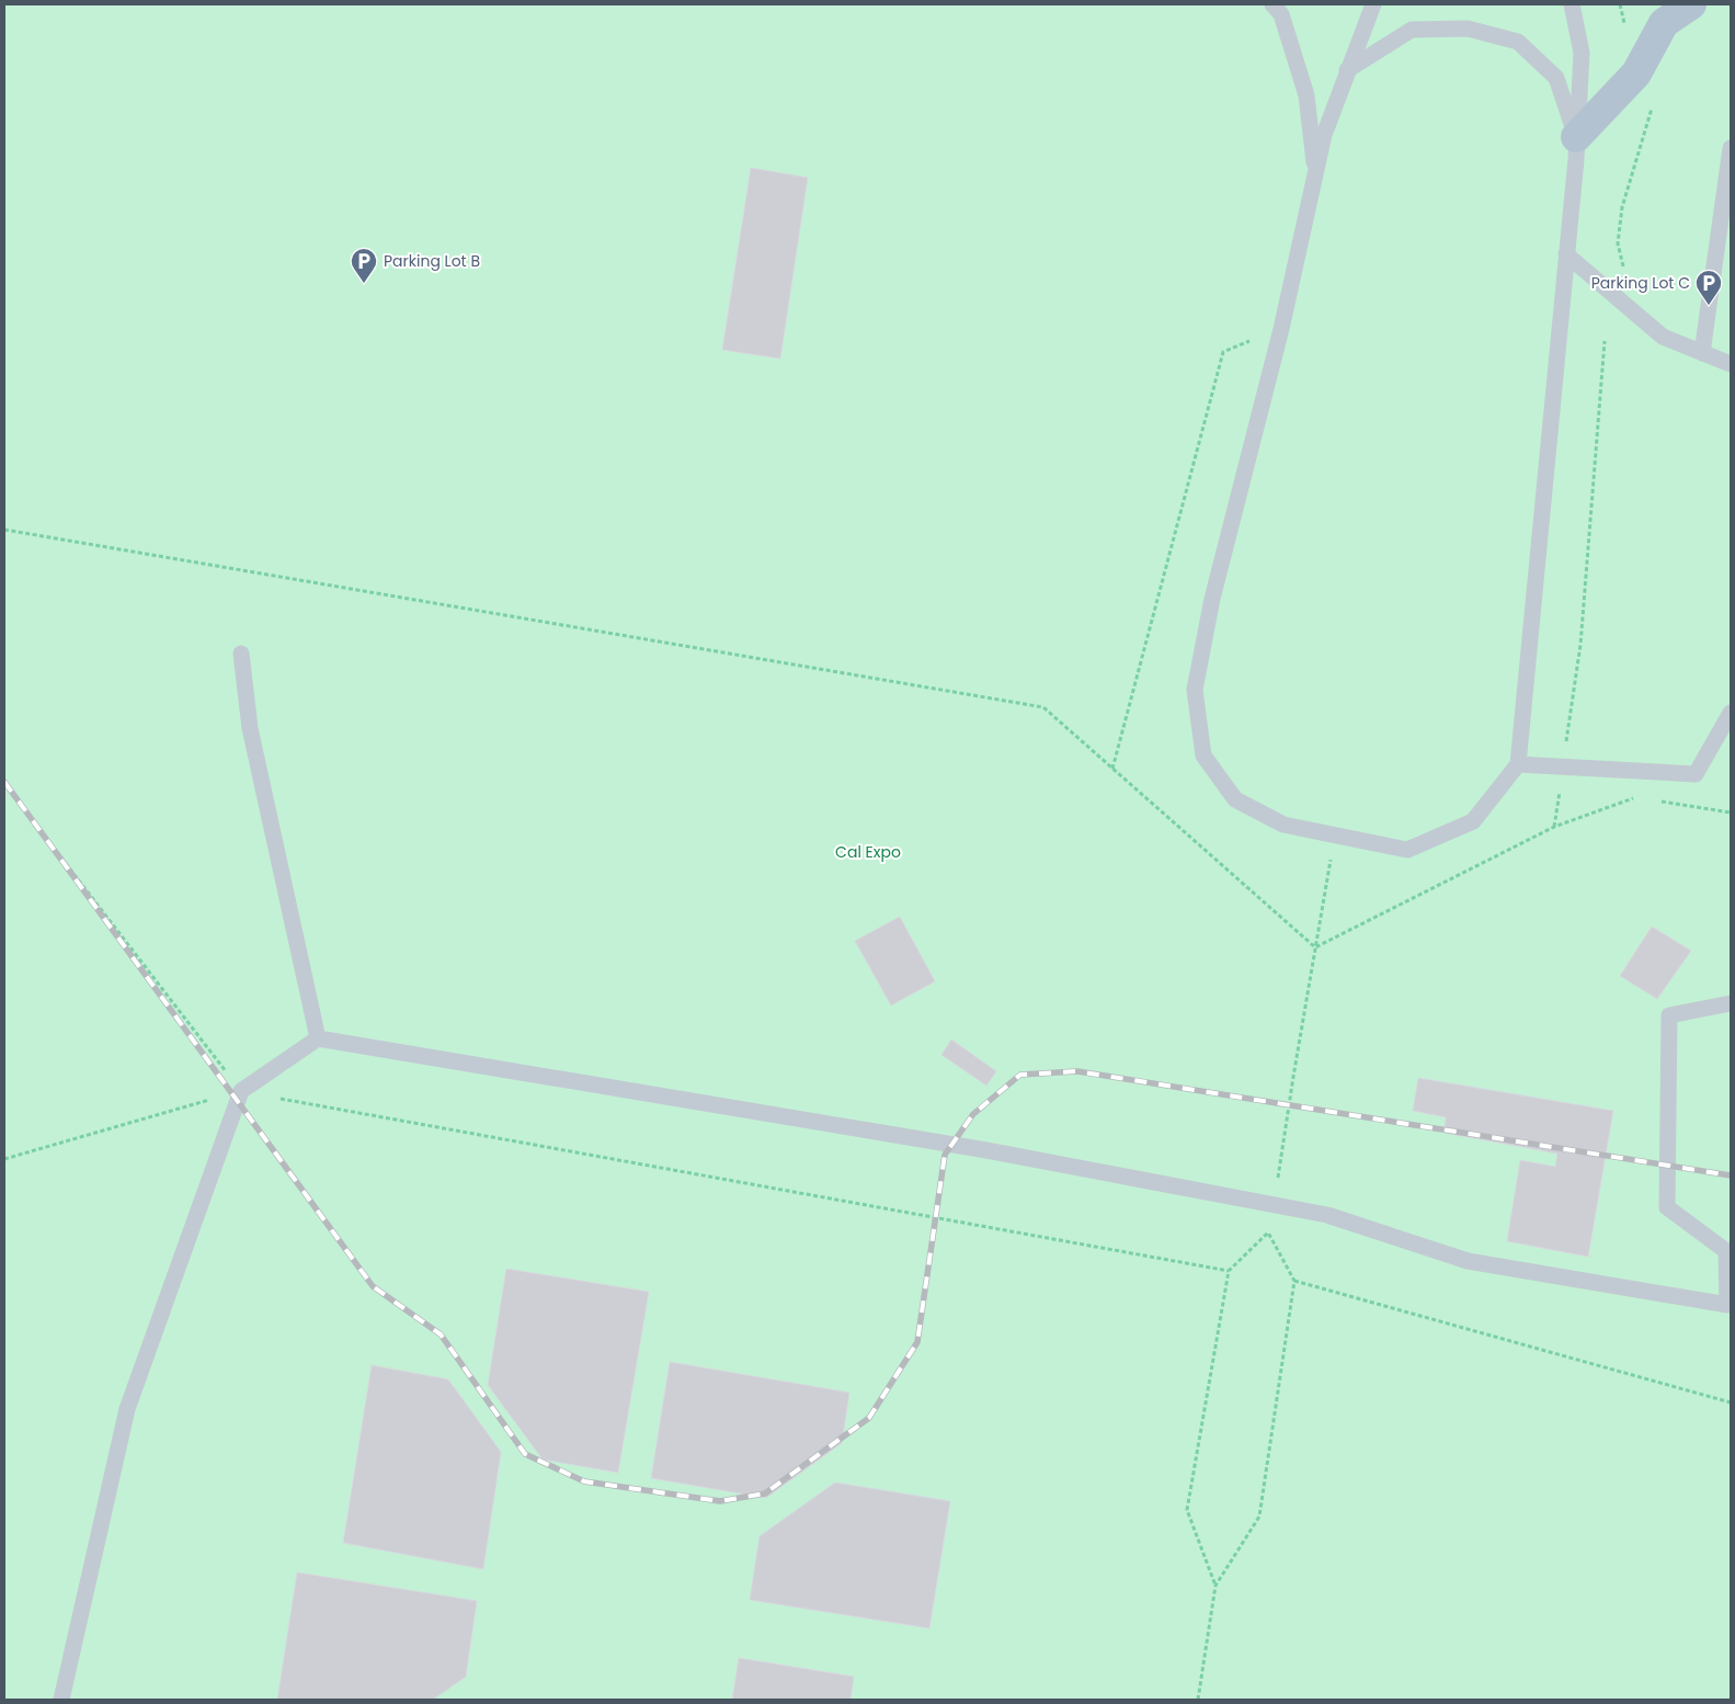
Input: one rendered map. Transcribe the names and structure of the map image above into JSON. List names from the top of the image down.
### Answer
{
  "parks": ["Cal Expo"],
  "places": {
    "parking": ["Parking Lot B", "Parking Lot C"]
  }
}
